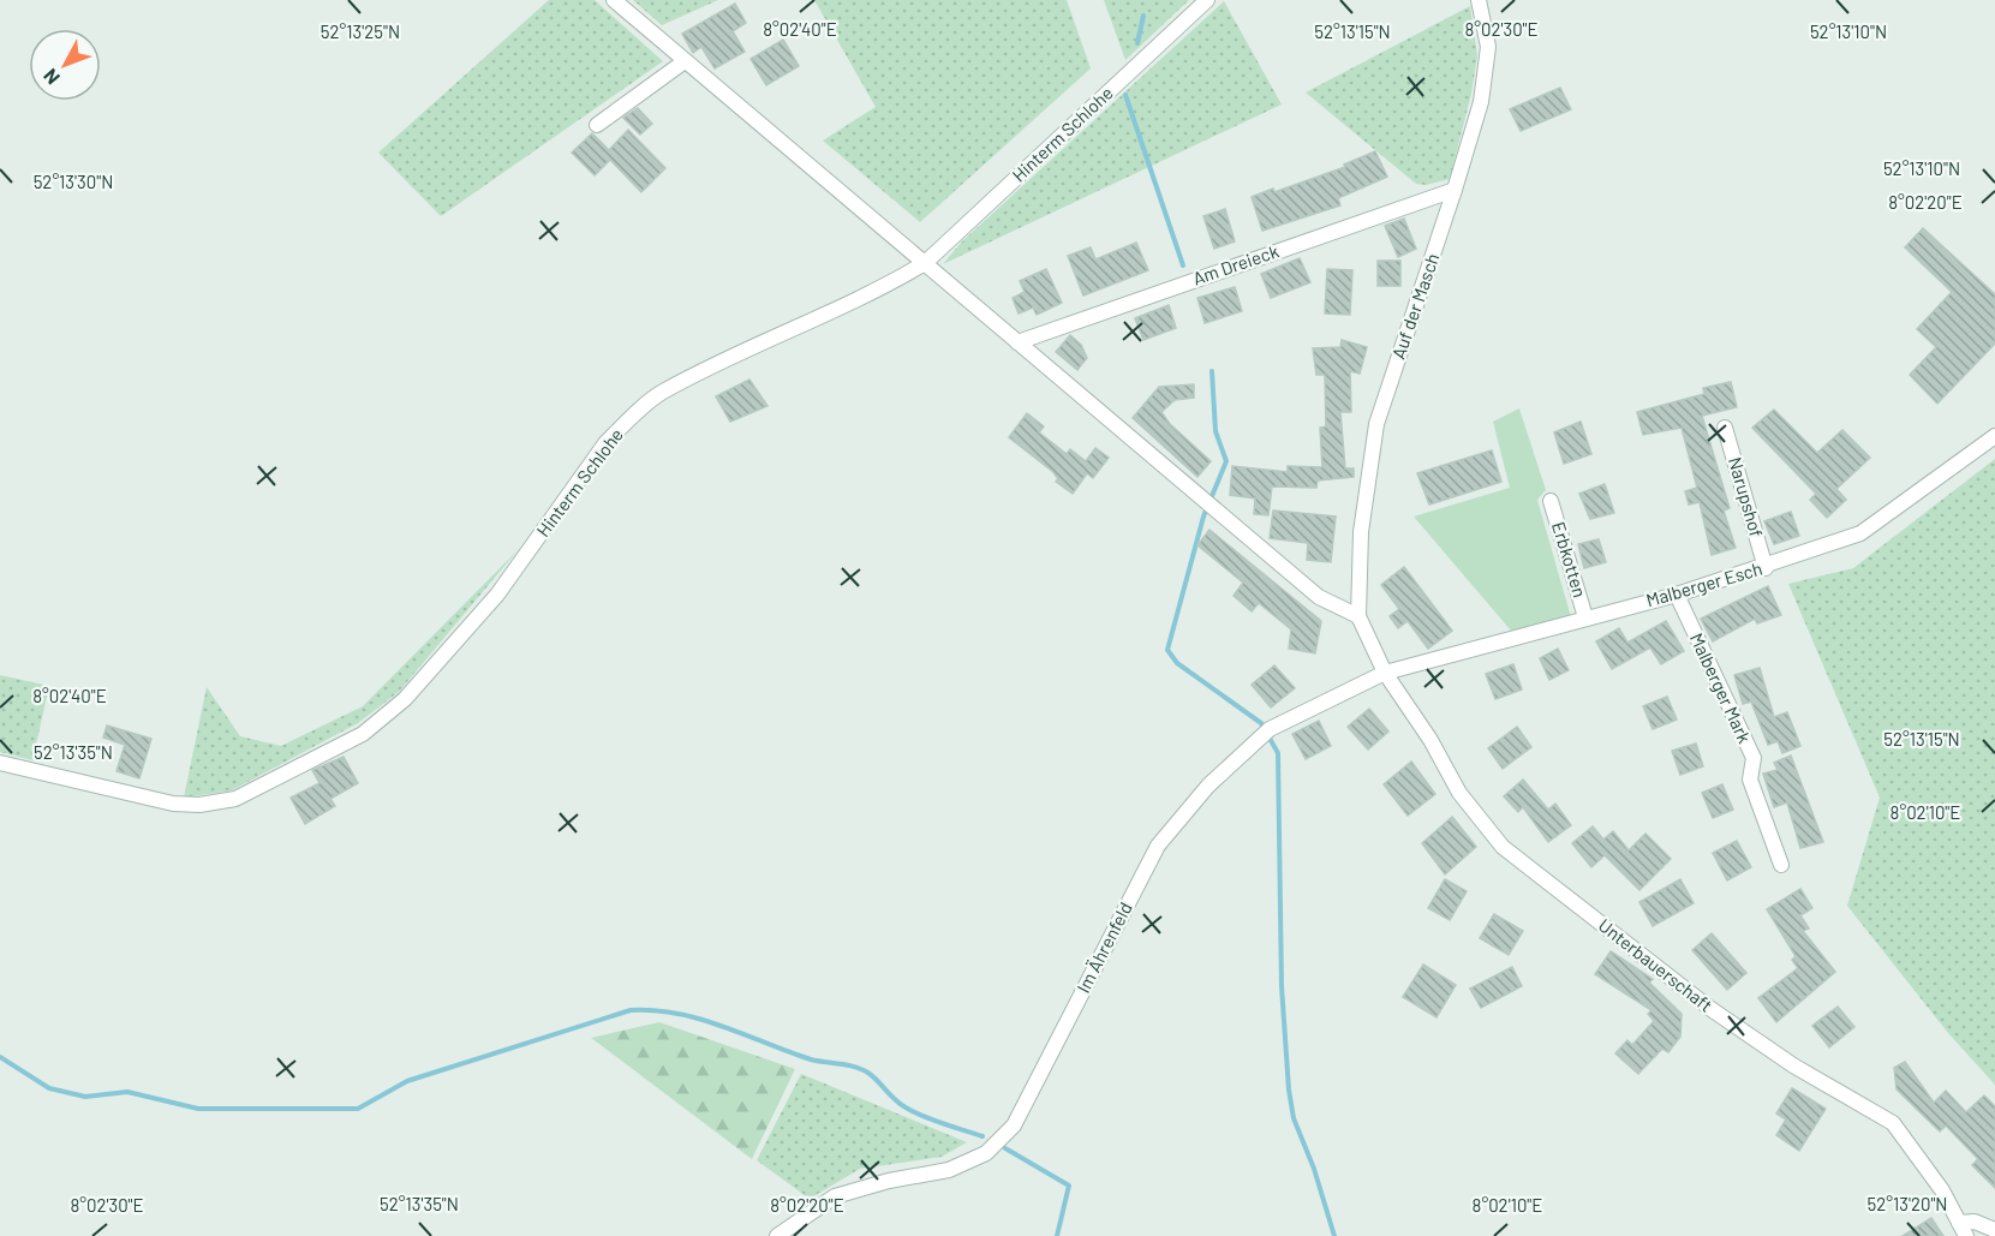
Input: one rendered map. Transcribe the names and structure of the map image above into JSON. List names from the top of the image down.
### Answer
{
  "streets": {
    "street": [
      "Hinterm Schlohe",
      "Am Dreieck",
      "Auf der Masch",
      "Narupshof",
      "Erbkotten",
      "Malberger Esch",
      "Malberger Mark",
      "Im Ährenfeld",
      "Unterbauerschaft"
    ]
  },
  "crossings": [
    ["Am Dreieck", "Auf der Masch"],
    ["Narupshof", "Malberger Esch"],
    ["Erbkotten", "Malberger Esch"],
    ["Malberger Esch", "Malberger Mark"],
    ["Malberger Esch", "Im Ährenfeld"],
    ["Malberger Esch", "Unterbauerschaft"],
    ["Im Ährenfeld", "Unterbauerschaft"]
  ],
  "north": "bottom left",
  "coordinates": [
    "8°02'40\"E",
    "8°02'30\"E",
    "52°13'25\"N",
    "52°13'15\"N",
    "52°13'10\"N",
    "52°13'30\"N",
    "8°02'20\"E",
    "52°13'35\"N",
    "8°02'10\"E",
    "52°13'20\"N"
  ]
}
